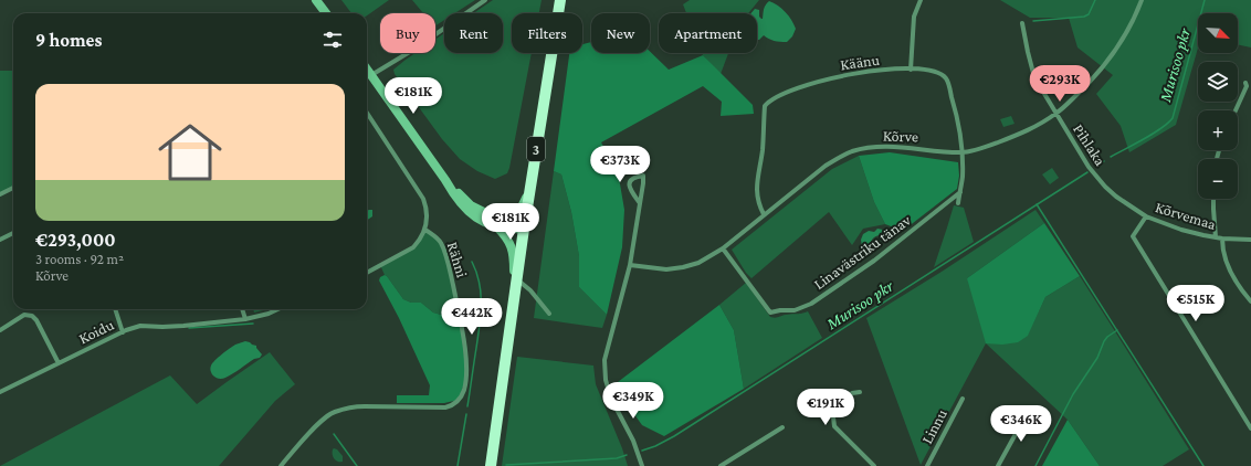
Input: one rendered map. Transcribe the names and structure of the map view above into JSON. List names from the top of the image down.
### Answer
{
  "streets": {
    "highway": ["3"],
    "street": [
      "Käänu",
      "Kõrve",
      "Pihlaka",
      "Kõrvemaa",
      "Linavästriku tänav",
      "Rähni",
      "Koidu",
      "Linnu"
    ]
  },
  "crossings": [
    ["Käänu", "Kõrve"],
    ["Käänu", "Linavästriku tänav"],
    ["Kõrve", "Pihlaka"],
    ["Kõrve", "Linavästriku tänav"],
    ["Pihlaka", "Kõrvemaa"]
  ],
  "water": ["Murisoo pkr"],
  "north": "bottom right",
  "page": {
    "map_buttons": ["+", "−"],
    "chip": [
      "Buy",
      "Rent",
      "Filters",
      "New",
      "Apartment"
    ],
    "heading": "9 homes",
    "price": [
      "€293K",
      "€181K",
      "€373K",
      "€181K",
      "€515K",
      "€442K",
      "€349K",
      "€191K",
      "€346K"
    ],
    "list": [
      {
        "name": "€293,000",
        "note": "3 rooms · 92 m² · Kõrve"
      }
    ]
  }
}
